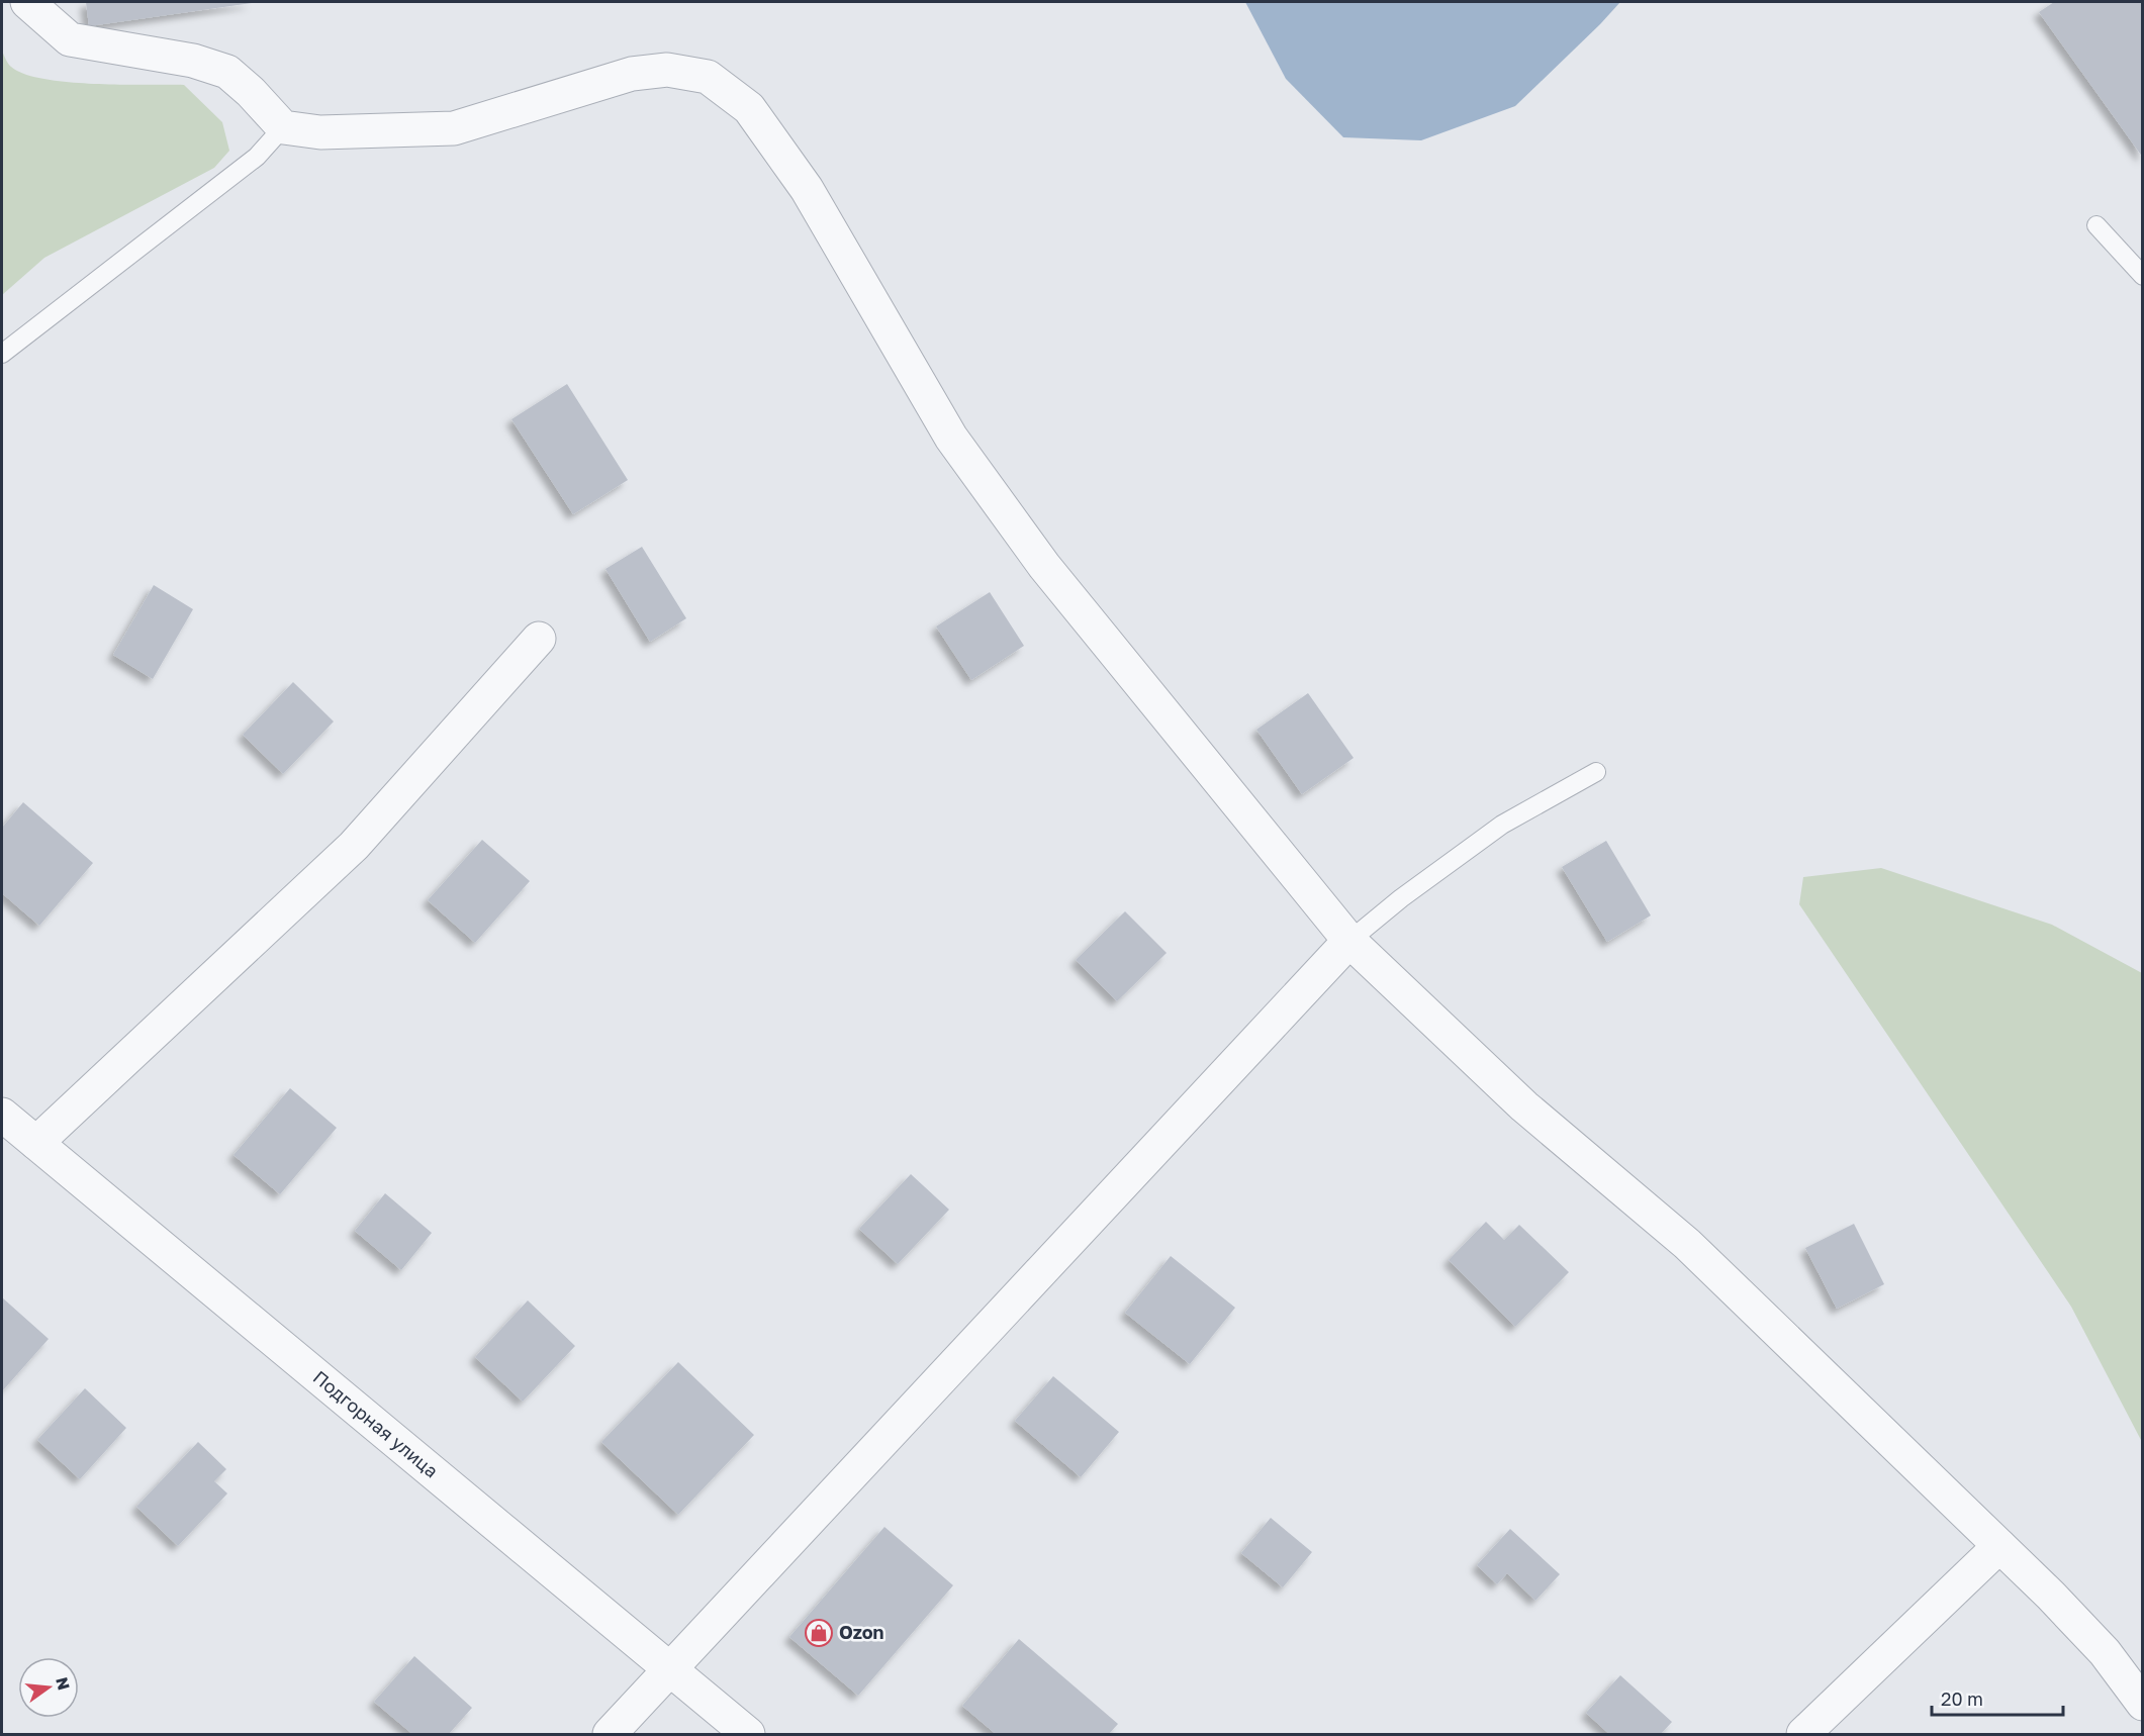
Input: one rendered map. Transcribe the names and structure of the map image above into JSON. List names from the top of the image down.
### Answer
{
  "streets": {
    "street": ["Подгорная улица"]
  },
  "places": {
    "shop": ["Ozon"]
  },
  "scale_bar": "20 m",
  "north": "right"
}
